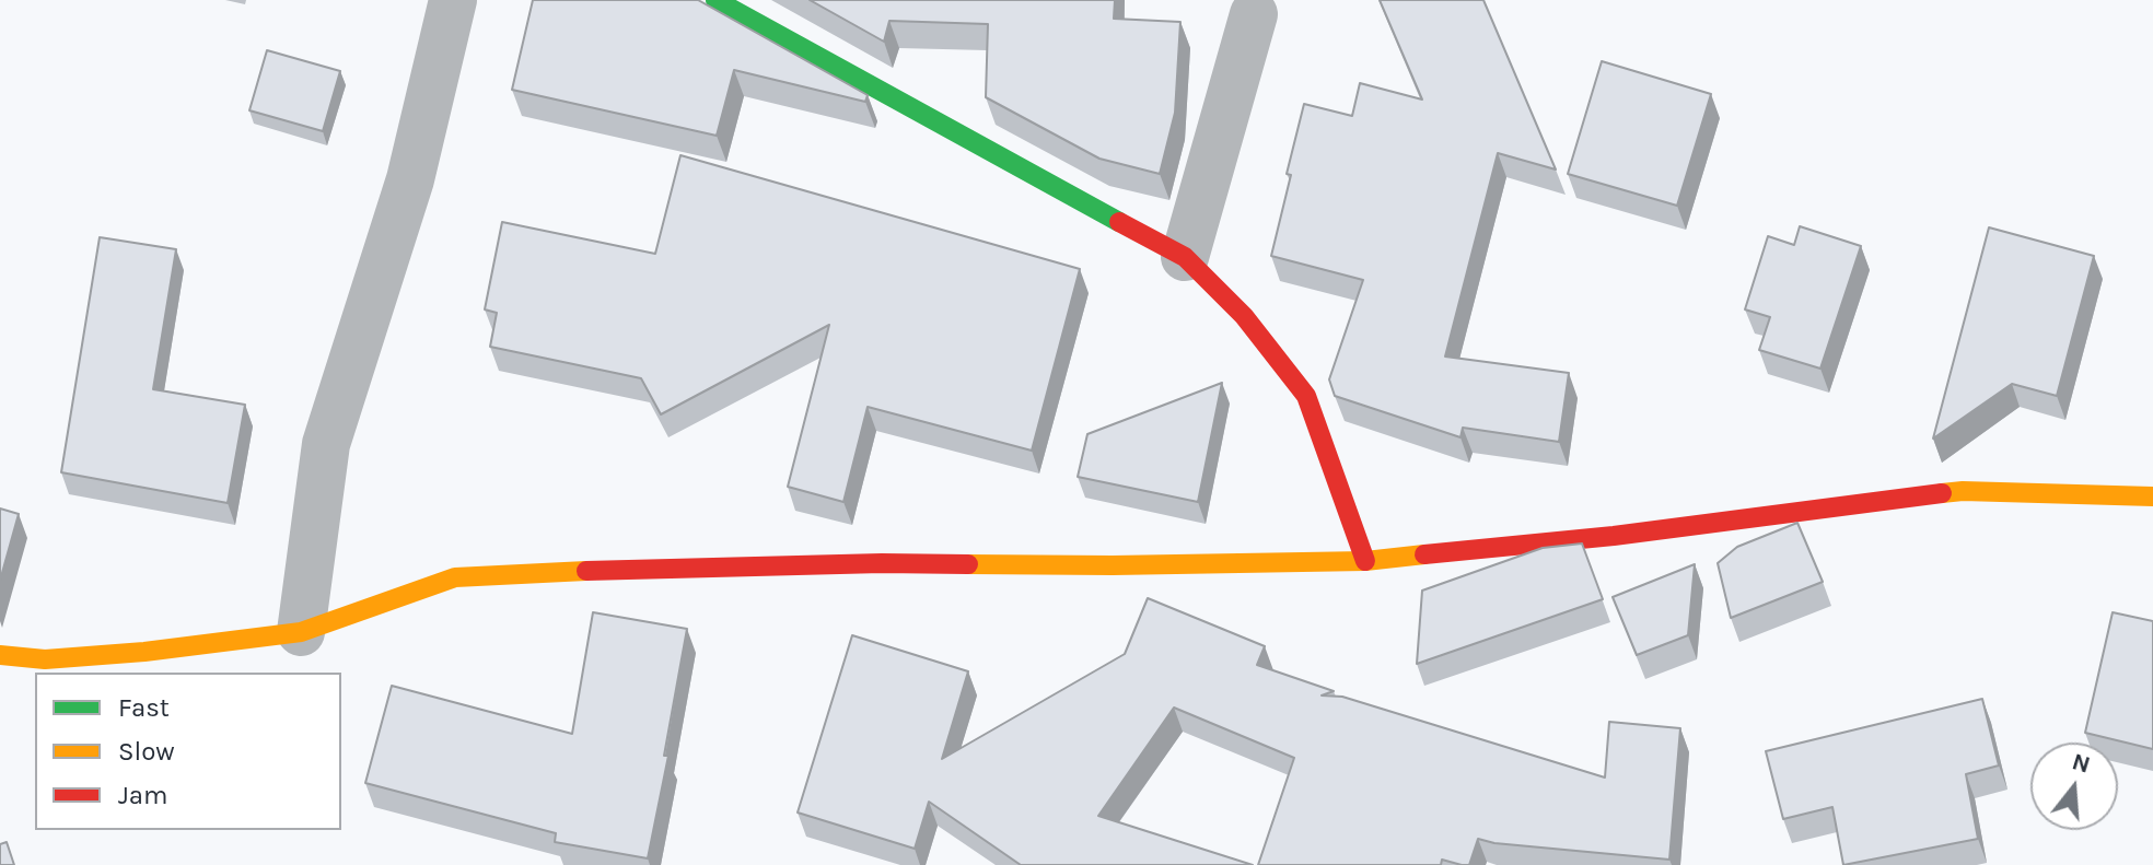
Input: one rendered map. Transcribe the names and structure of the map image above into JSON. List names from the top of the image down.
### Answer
{
  "legend": ["Fast", "Slow", "Jam"],
  "north": "top"
}
